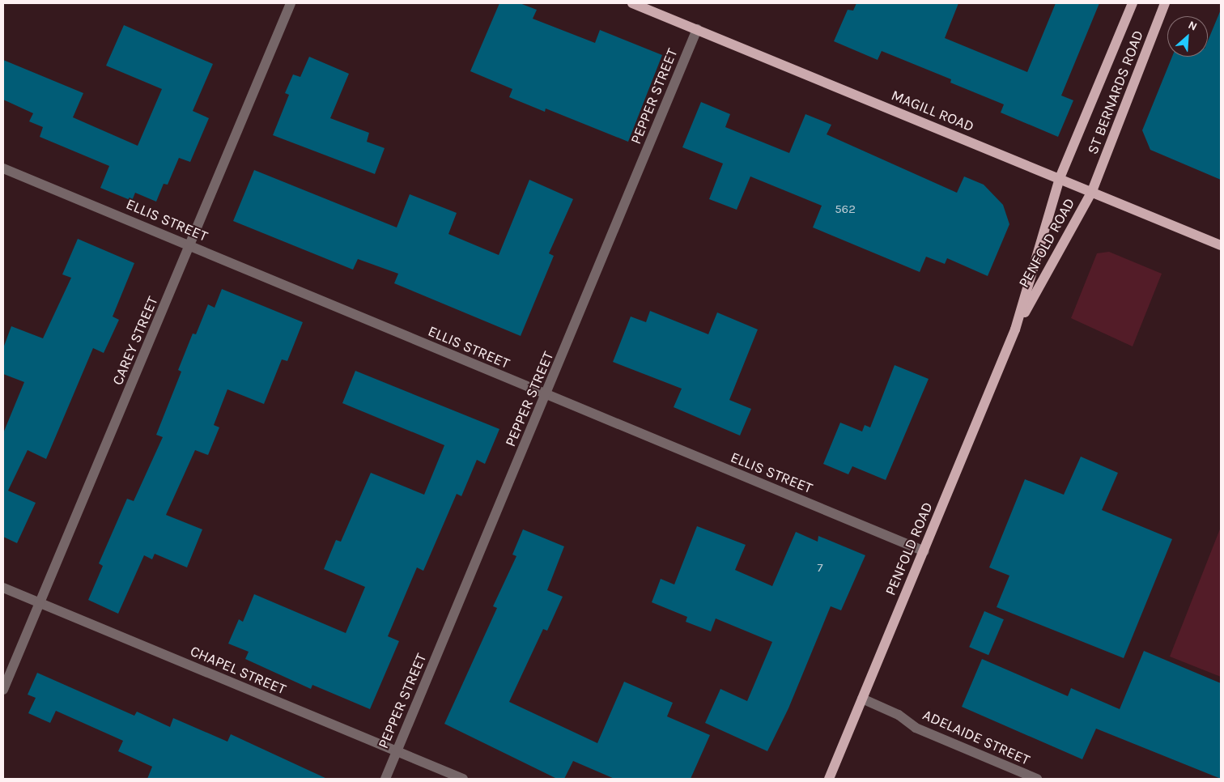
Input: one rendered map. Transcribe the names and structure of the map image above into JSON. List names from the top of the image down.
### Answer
{
  "streets": {
    "main road": ["ST BERNARDS ROAD", "MAGILL ROAD", "PENFOLD ROAD"],
    "street": [
      "PEPPER STREET",
      "ELLIS STREET",
      "CAREY STREET",
      "CHAPEL STREET",
      "ADELAIDE STREET"
    ]
  },
  "crossings": [
    ["ST BERNARDS ROAD", "MAGILL ROAD"],
    ["ST BERNARDS ROAD", "PENFOLD ROAD"],
    ["PEPPER STREET", "MAGILL ROAD"],
    ["PEPPER STREET", "ELLIS STREET"],
    ["PEPPER STREET", "CHAPEL STREET"],
    ["MAGILL ROAD", "PENFOLD ROAD"],
    ["ELLIS STREET", "PENFOLD ROAD"],
    ["ELLIS STREET", "CAREY STREET"],
    ["PENFOLD ROAD", "ADELAIDE STREET"],
    ["CAREY STREET", "CHAPEL STREET"]
  ],
  "house_numbers": ["562", "7"],
  "north": "top right"
}
